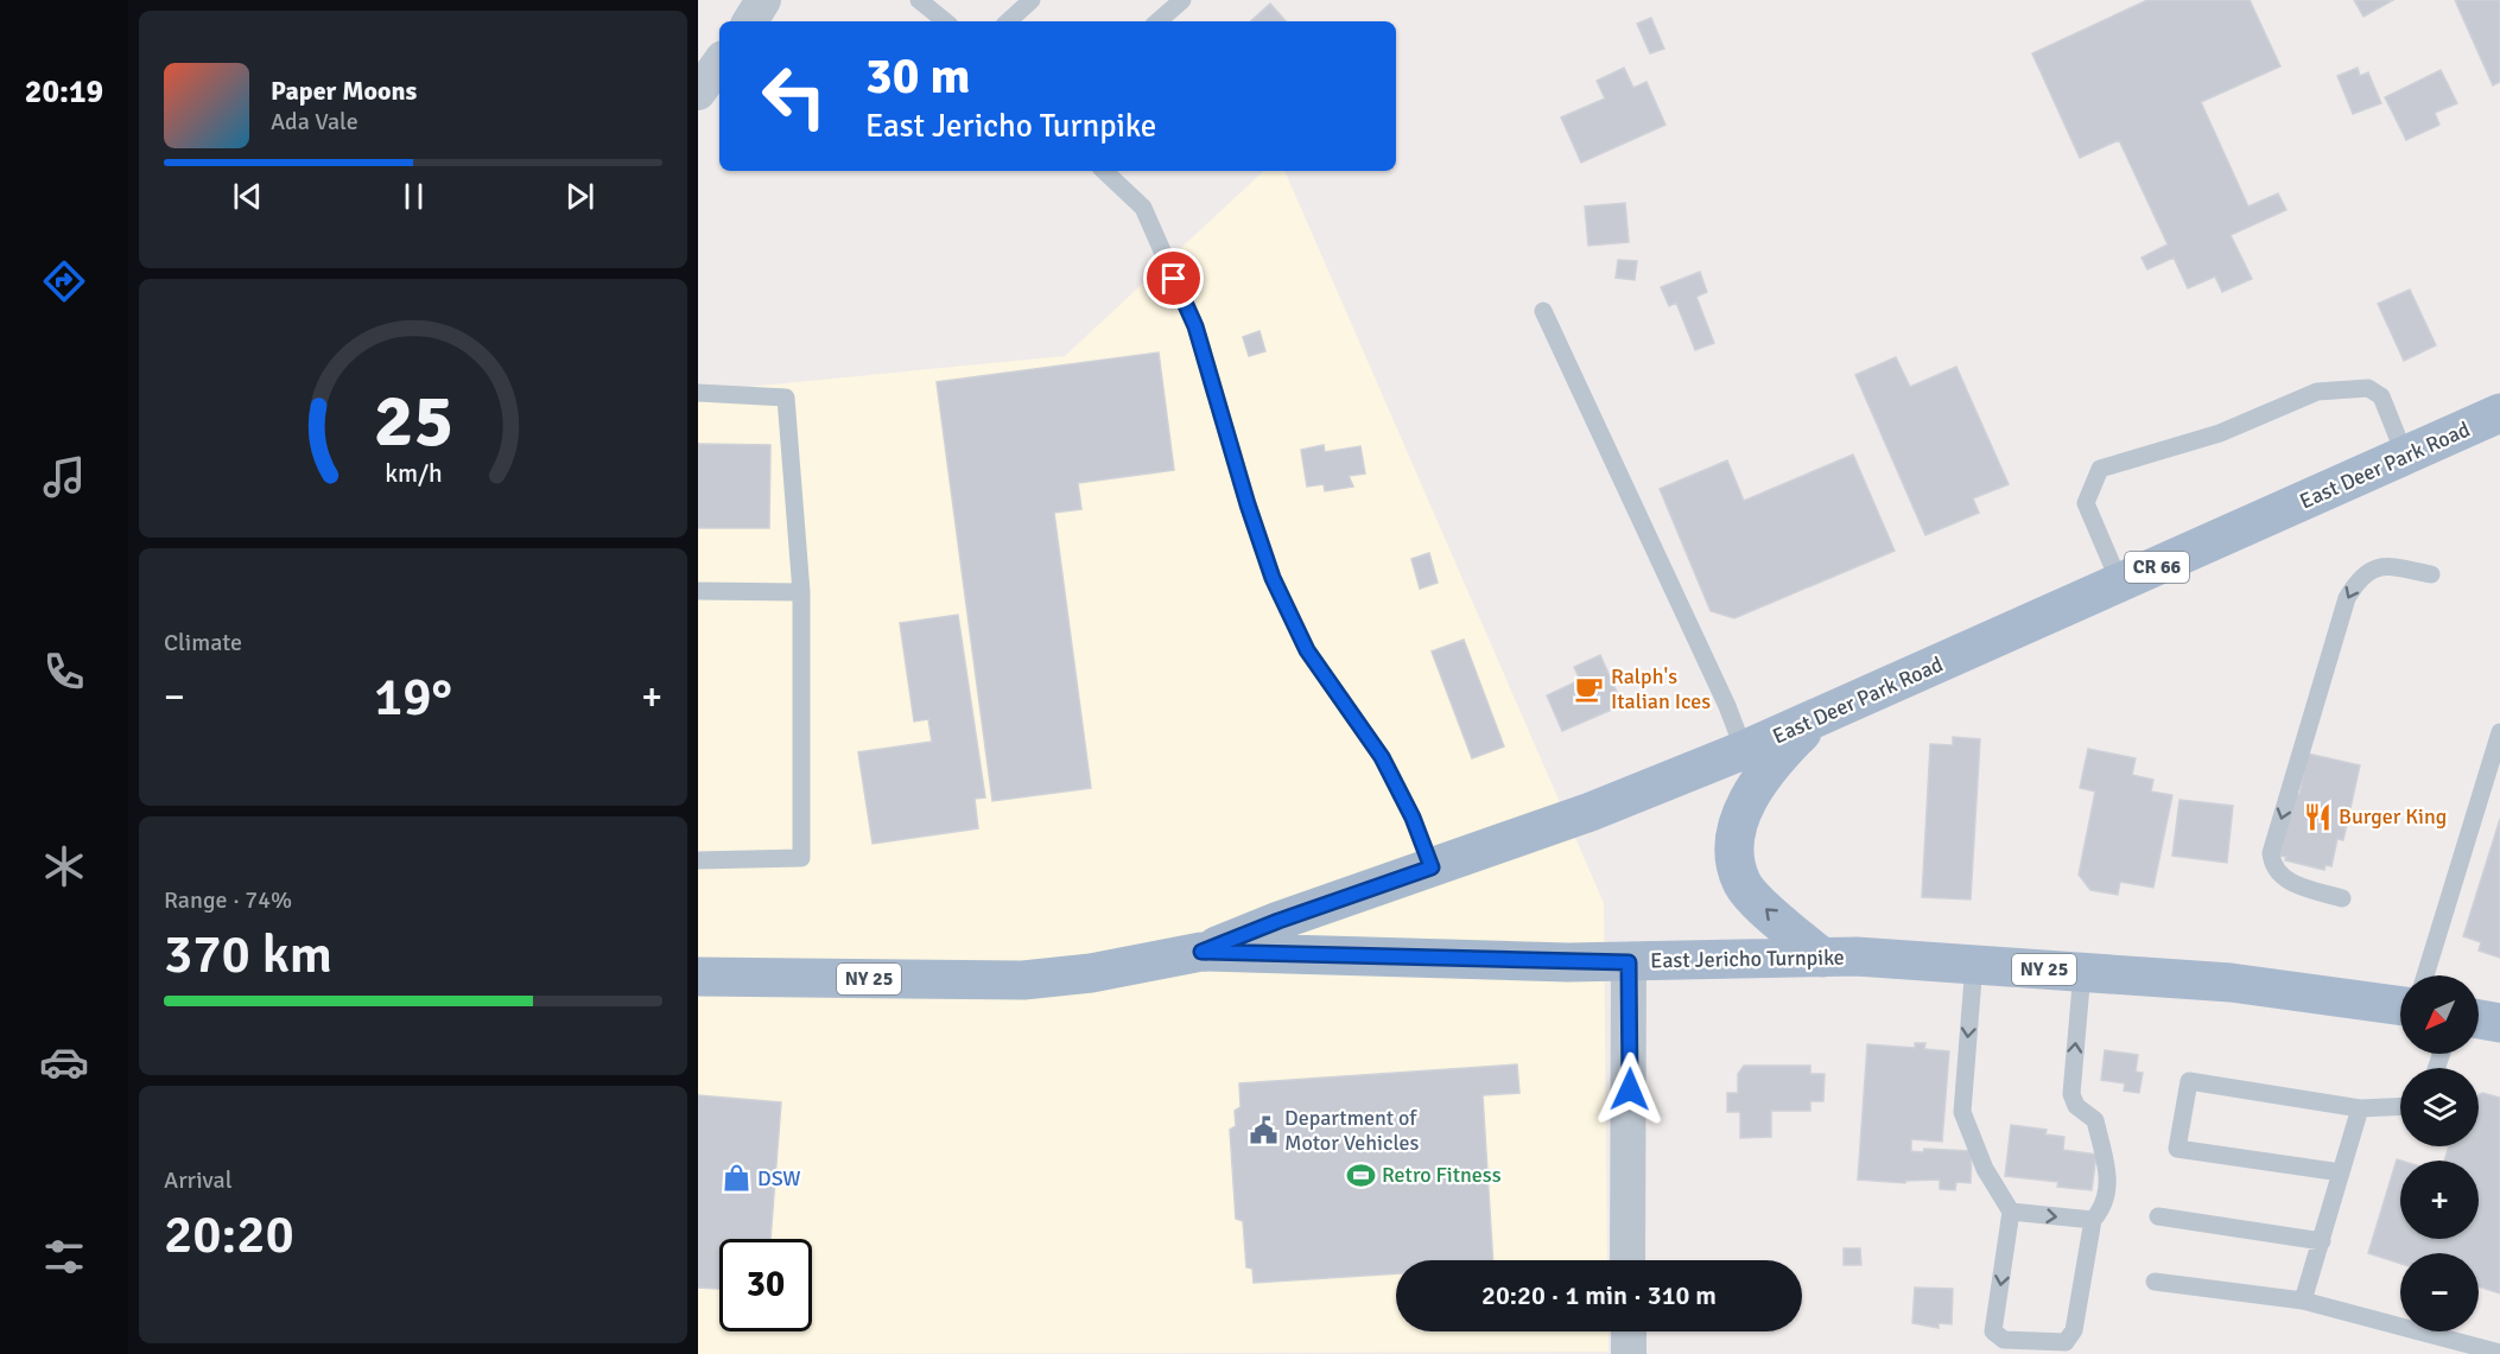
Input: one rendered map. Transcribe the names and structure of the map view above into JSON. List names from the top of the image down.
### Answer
{
  "streets": {
    "main road": [
      "East Deer Park Road",
      "CR 66",
      "East Jericho Turnpike",
      "NY 25"
    ]
  },
  "crossings": [
    ["East Deer Park Road", "East Jericho Turnpike"]
  ],
  "places": {
    "cafe": ["Ralph's Italian Ices"],
    "restaurant": ["Burger King"],
    "public building": ["Department of Motor Vehicles"],
    "sports": ["Retro Fitness"],
    "shop": ["DSW"]
  },
  "north": "bottom left",
  "page": {
    "tabs": "20:19",
    "turn": ["30 m", "East Jericho Turnpike"],
    "song": ["Paper Moons", "Ada Vale"],
    "tile": [
      "Climate",
      ["Range · 74%", "370 km"],
      ["Arrival", "20:20"]
    ],
    "heat": ["−", "19°", "+"],
    "map_buttons": ["+", "−"],
    "limit": "30",
    "trip": "20:20 · 1 min · 310 m",
    "gauge": ["25", "km/h"]
  }
}
